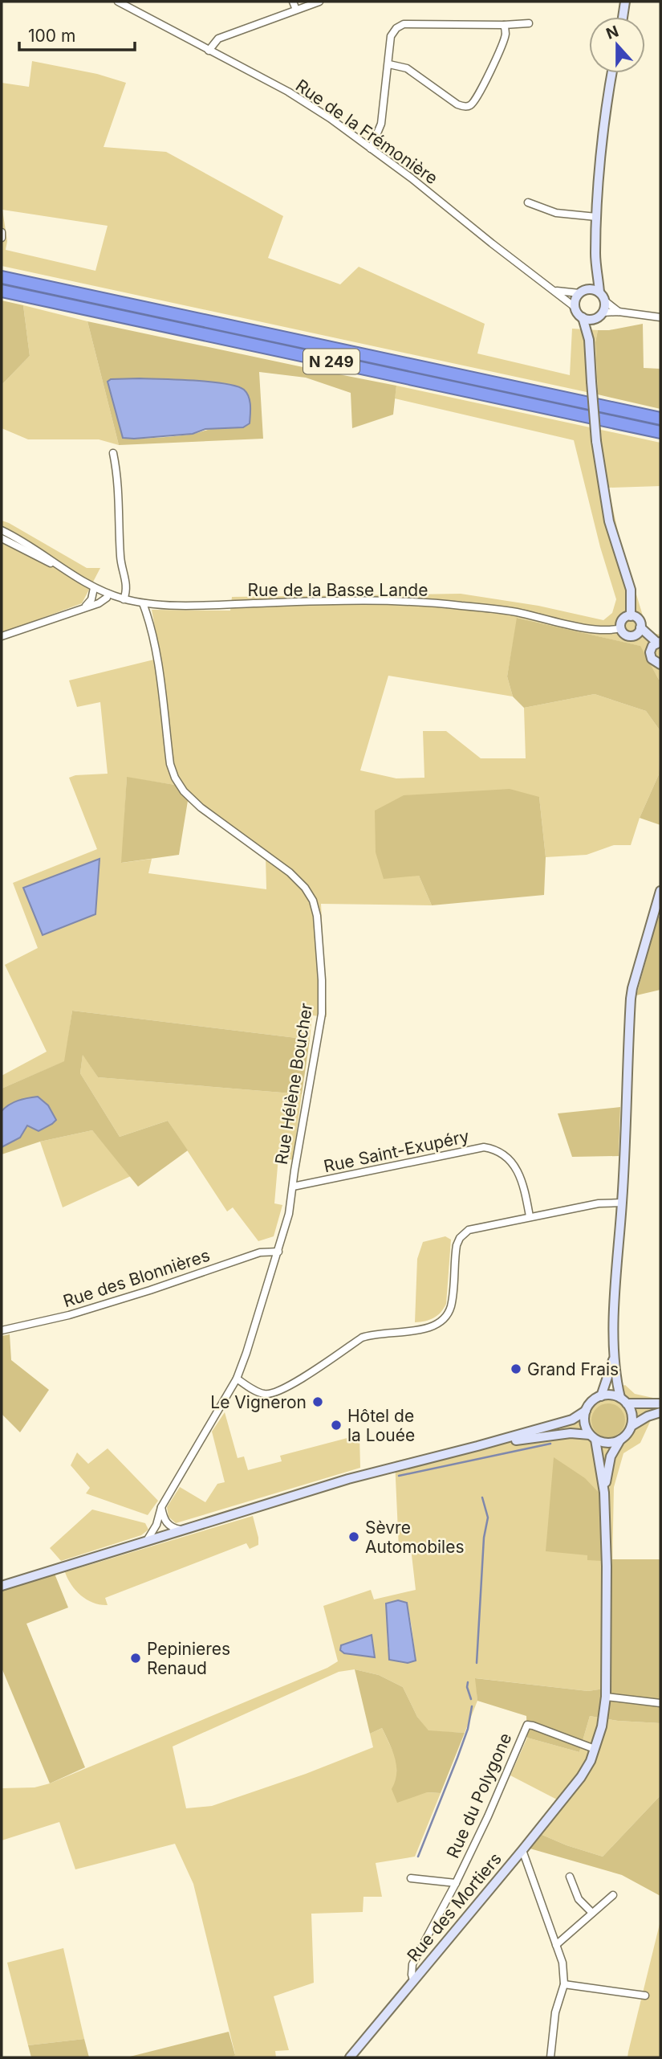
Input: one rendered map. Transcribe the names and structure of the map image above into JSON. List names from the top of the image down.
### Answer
{
  "streets": {
    "highway": ["N 249"],
    "street": [
      "Rue de la Frémonière",
      "Rue de la Basse Lande",
      "Rue Hélène Boucher",
      "Rue Saint-Exupéry",
      "Rue des Blonnières",
      "Rue du Polygone",
      "Rue des Mortiers"
    ]
  },
  "crossings": [
    ["Rue de la Basse Lande", "Rue Hélène Boucher"],
    ["Rue Hélène Boucher", "Rue Saint-Exupéry"],
    ["Rue Hélène Boucher", "Rue des Blonnières"],
    ["Rue du Polygone", "Rue des Mortiers"]
  ],
  "places": [
    "Grand Frais",
    "Le Vigneron",
    "Hôtel de la Louée",
    "Sèvre Automobiles",
    "Pepinieres Renaud"
  ],
  "scale_bar": "100 m",
  "north": "top"
}
